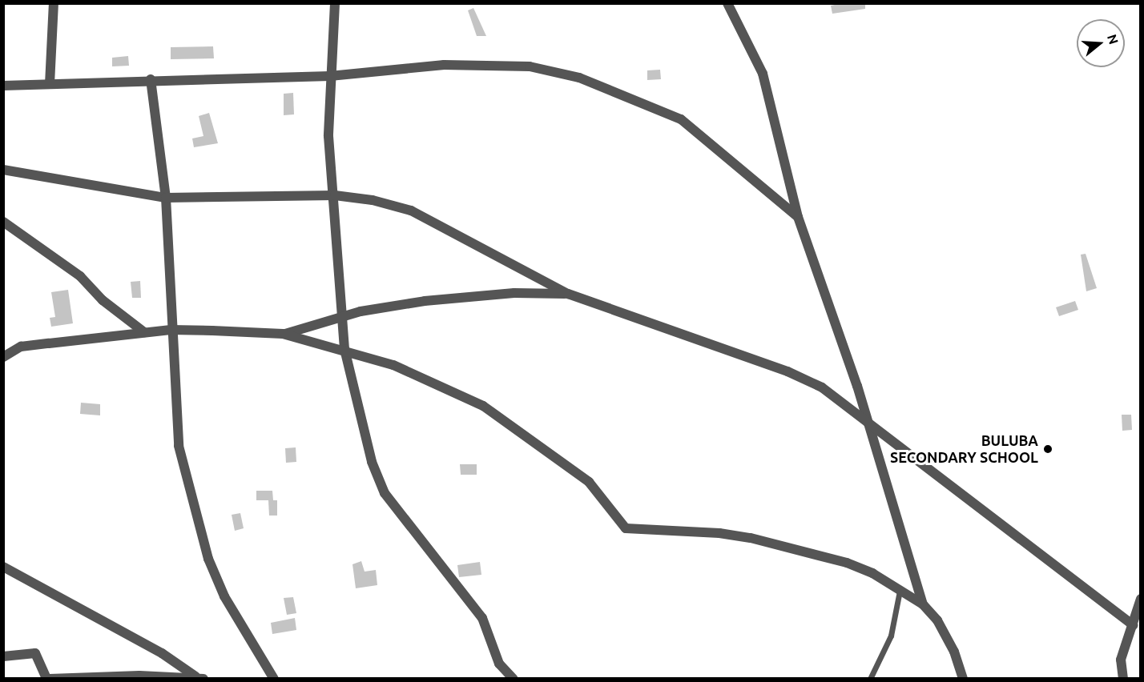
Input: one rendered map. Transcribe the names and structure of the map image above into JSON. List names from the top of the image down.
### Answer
{
  "places": ["BULUBA SECONDARY SCHOOL"],
  "north": "right"
}
